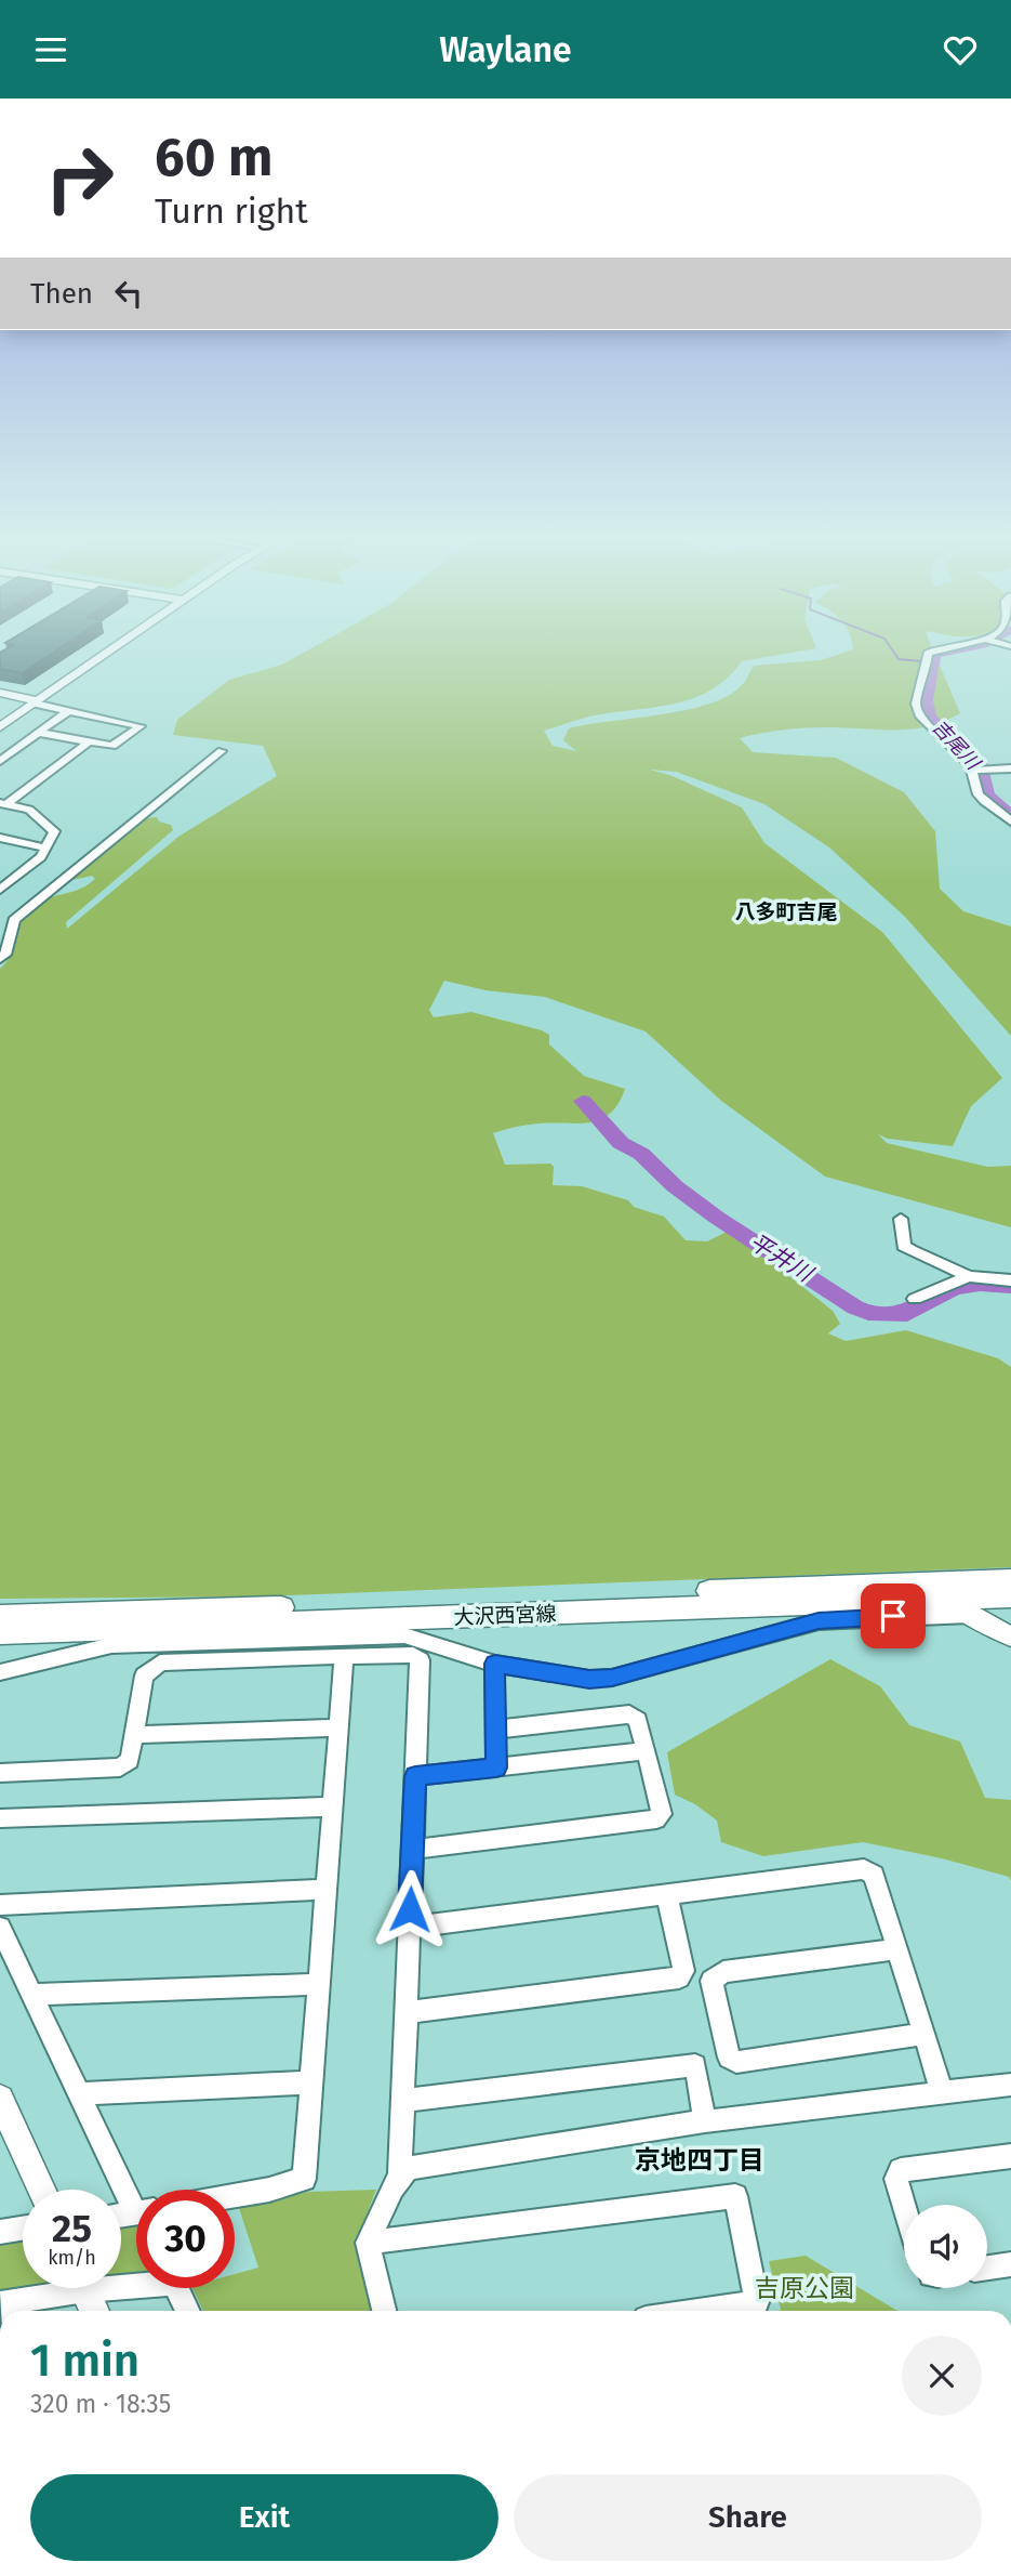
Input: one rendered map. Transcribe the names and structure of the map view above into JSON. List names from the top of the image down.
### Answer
{
  "streets": {
    "main road": ["大沢西宮線"]
  },
  "districts": ["八多町吉尾", "京地四丁目"],
  "water": ["吉尾川", "平井川"],
  "parks": ["吉原公園"],
  "page": {
    "header": "Waylane",
    "turn": ["60 m", "Turn right"],
    "then": "Then",
    "speed": "25 km/h",
    "limit": "30",
    "heading": ["1 min", "320 m · 18:35"],
    "buttons": ["Exit", "Share"]
  }
}
